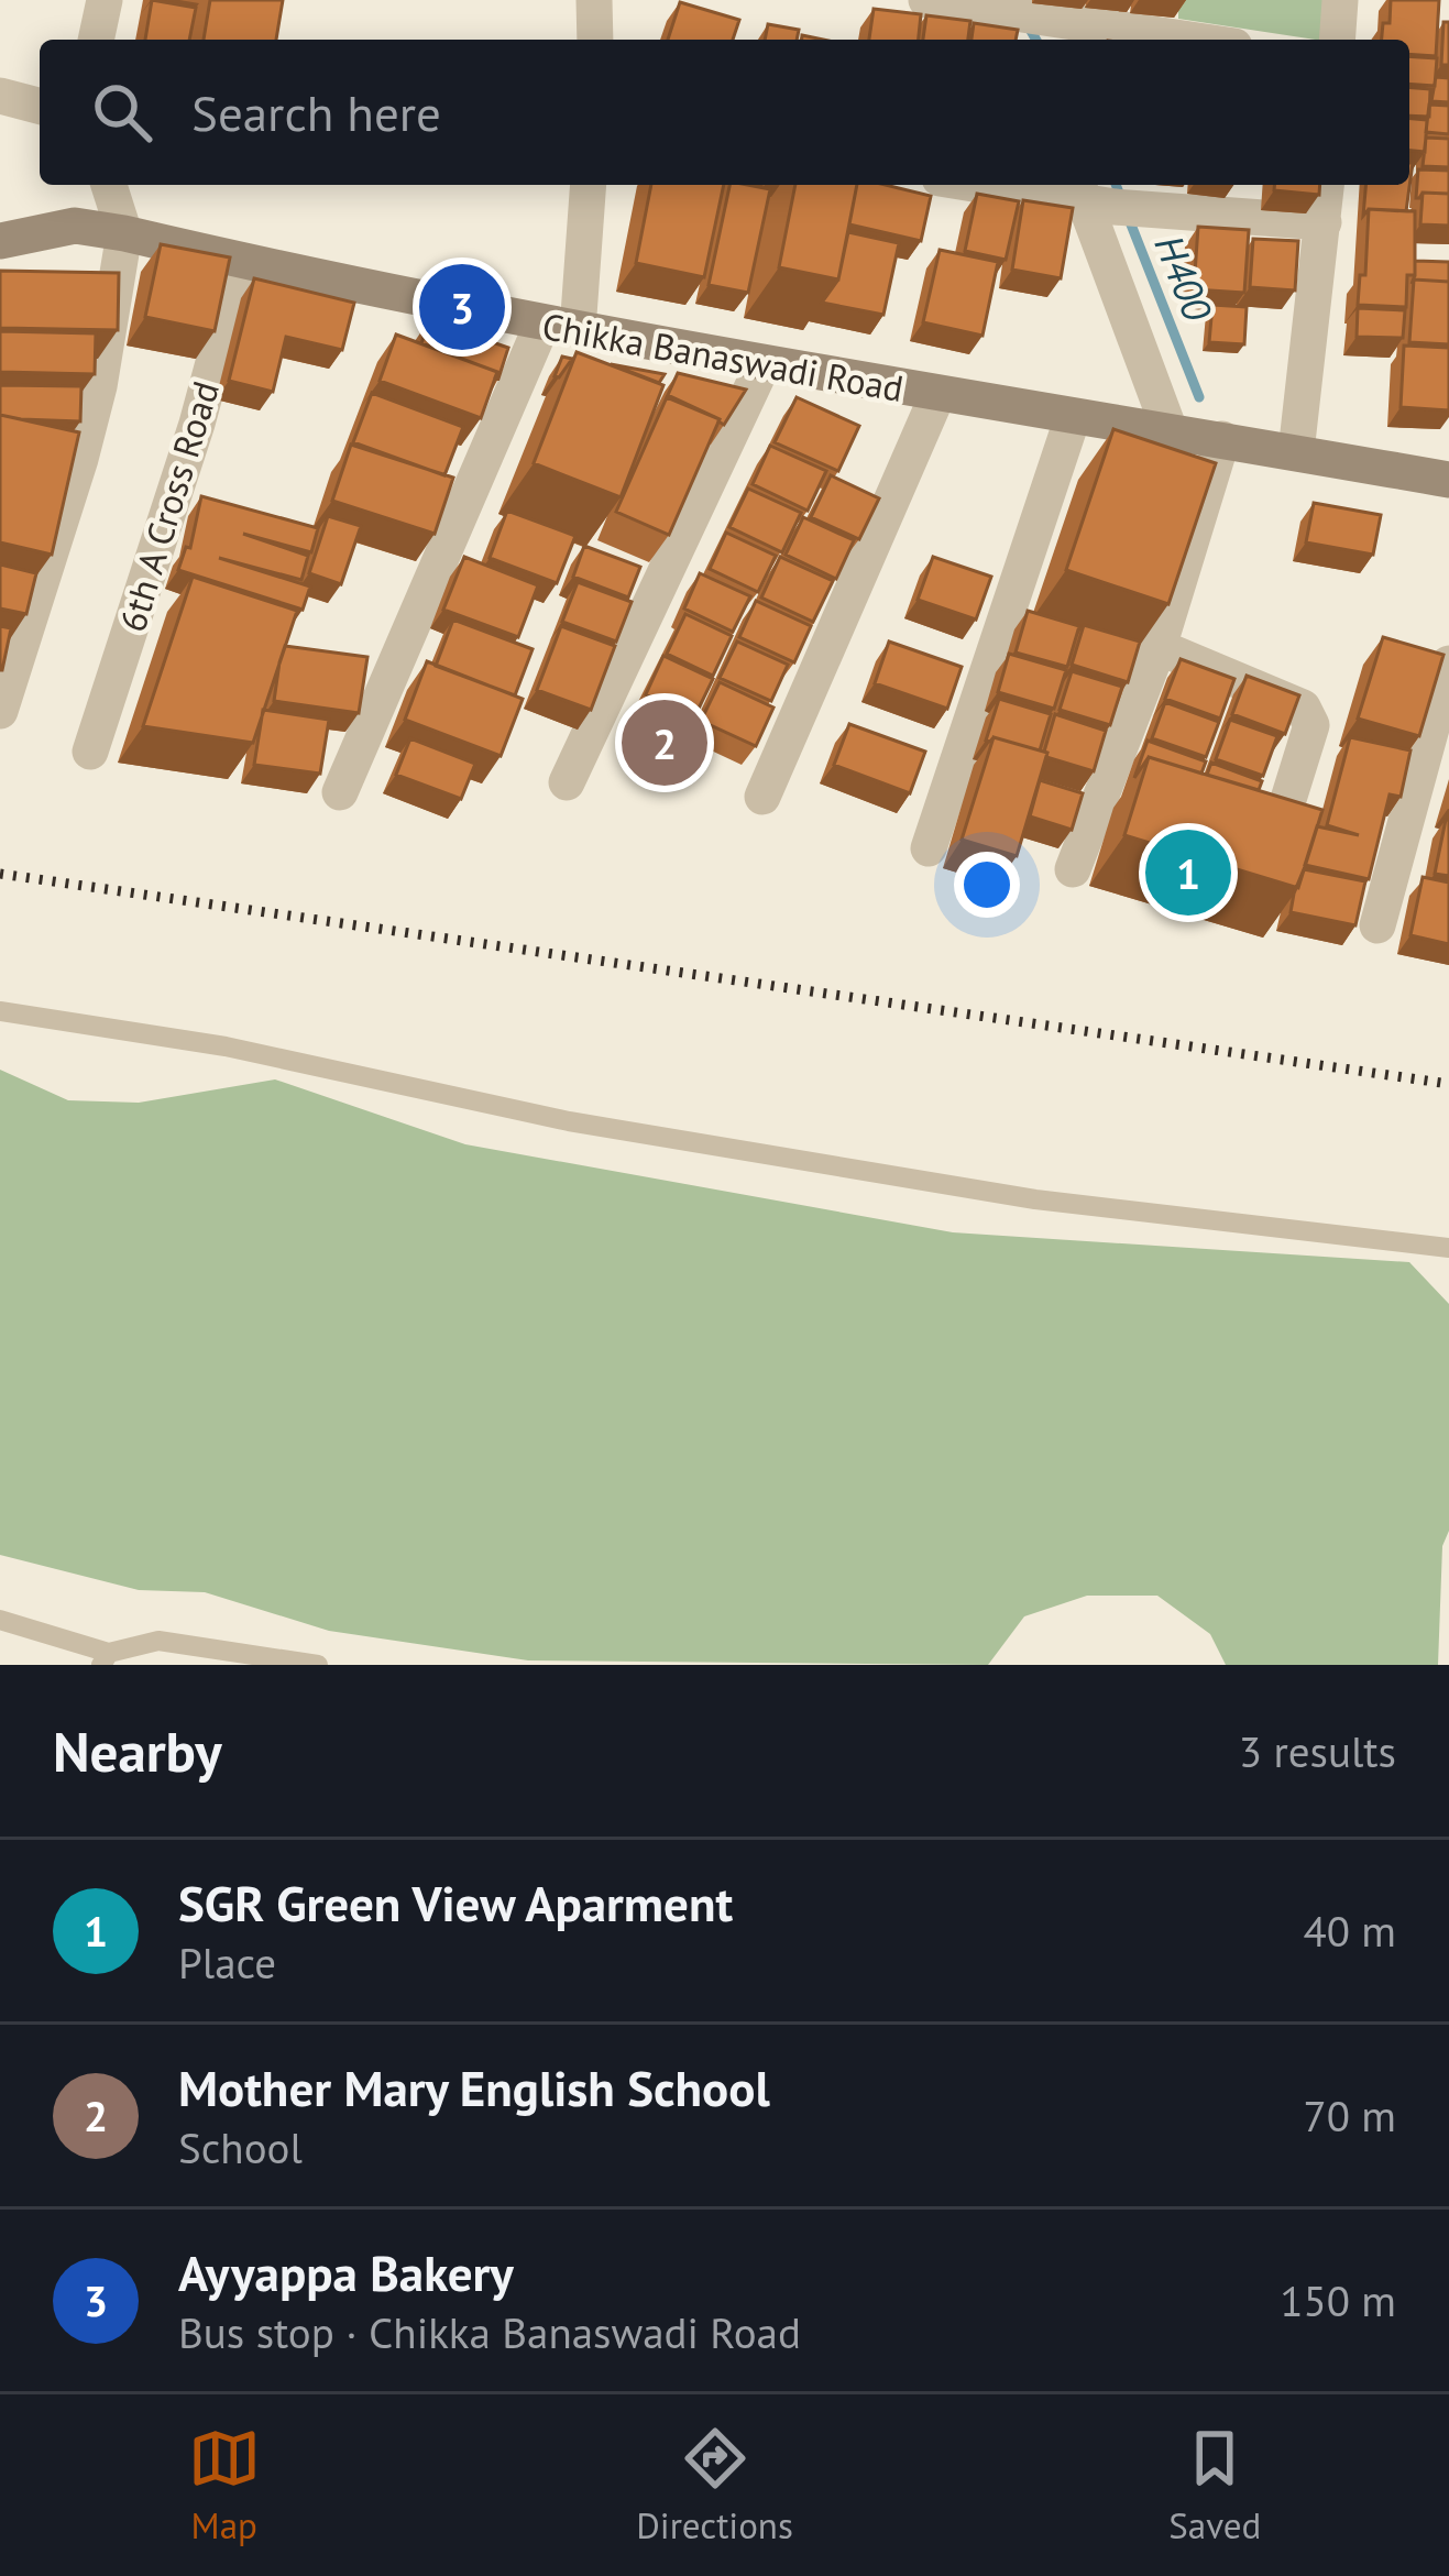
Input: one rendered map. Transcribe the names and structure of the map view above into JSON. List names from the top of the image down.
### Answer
{
  "streets": {
    "main road": ["Chikka Banaswadi Road"],
    "street": ["6th A Cross Road"]
  },
  "crossings": [
    ["Chikka Banaswadi Road", "6th A Cross Road"]
  ],
  "water": ["H400"],
  "page": {
    "search": "Search here",
    "pins": ["3", "2", "1"],
    "heading": ["Nearby", "3 results"],
    "list": [
      {
        "mark": "1",
        "name": "SGR Green View Aparment",
        "note": "Place",
        "value": "40 m"
      },
      {
        "mark": "2",
        "name": "Mother Mary English School",
        "note": "School",
        "value": "70 m"
      },
      {
        "mark": "3",
        "name": "Ayyappa Bakery",
        "note": "Bus stop · Chikka Banaswadi Road",
        "value": "150 m"
      }
    ],
    "nav": ["Map", "Directions", "Saved"]
  }
}
